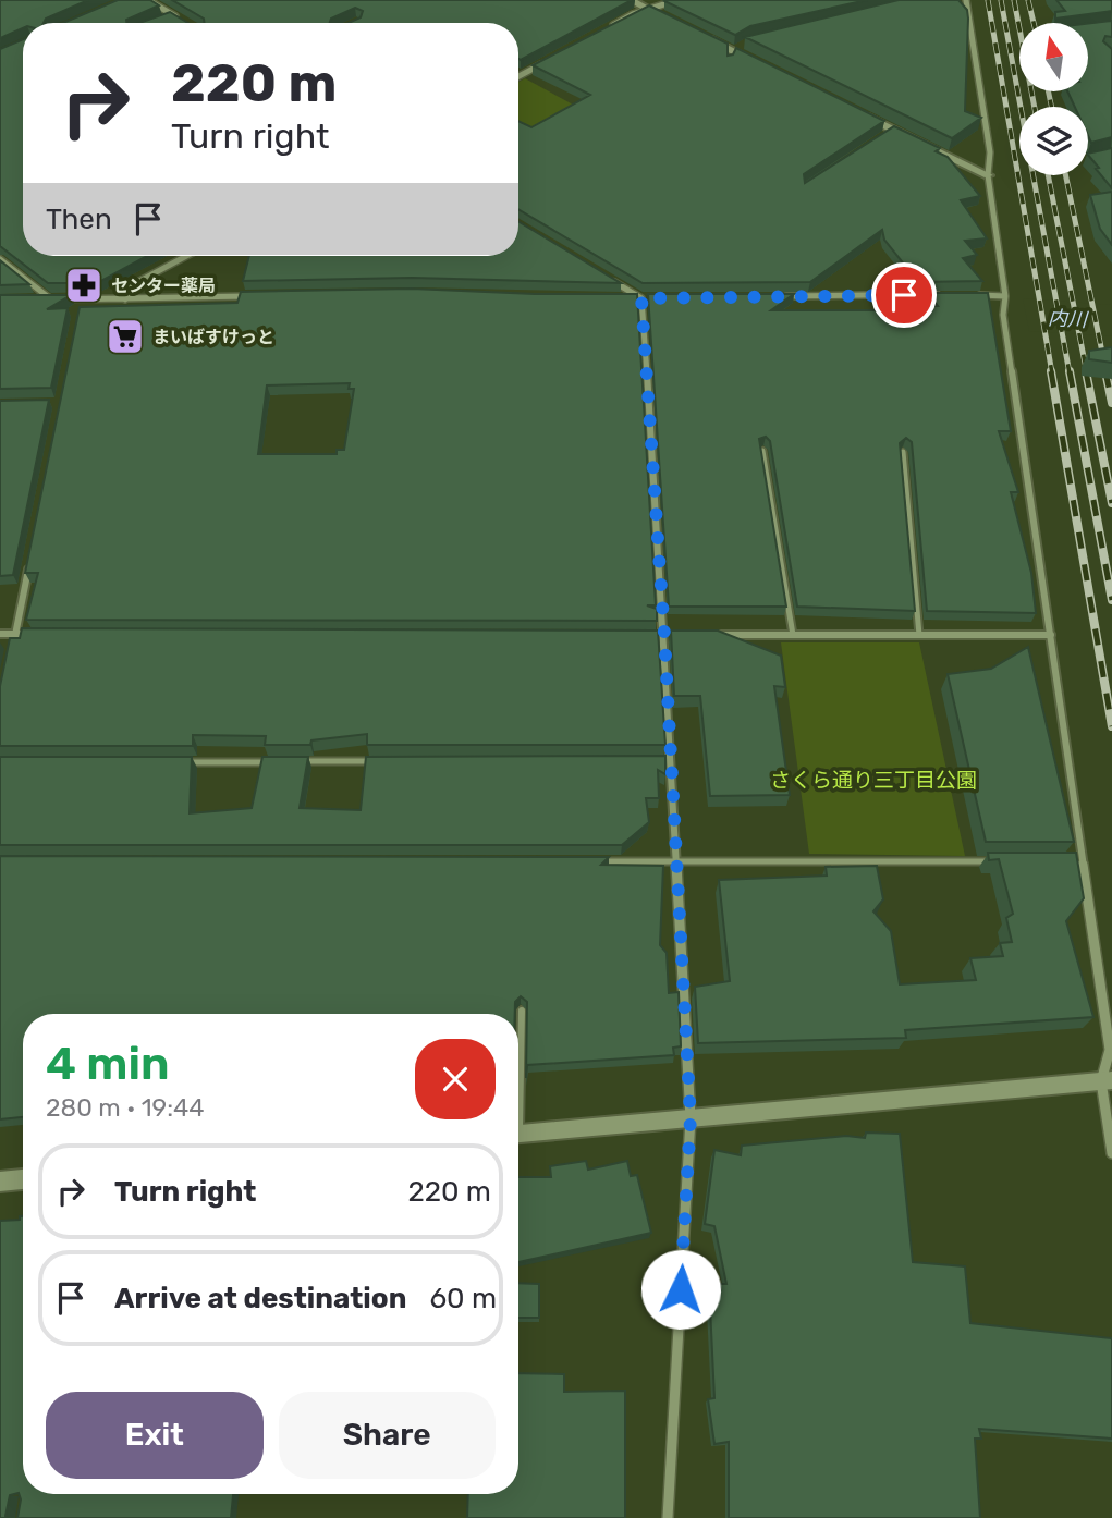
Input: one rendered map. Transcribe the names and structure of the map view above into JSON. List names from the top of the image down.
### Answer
{
  "water": ["内川"],
  "parks": ["さくら通り三丁目公園"],
  "places": {
    "pharmacy": ["センター薬局"],
    "supermarket": ["まいばすけっと"]
  },
  "north": "top",
  "page": {
    "turn": ["220 m", "Turn right"],
    "then": "Then",
    "heading": ["4 min", "280 m · 19:44"],
    "list": [
      {
        "name": "Turn right",
        "value": "220 m"
      },
      {
        "name": "Arrive at destination",
        "value": "60 m"
      }
    ],
    "buttons": ["Exit", "Share"]
  }
}
